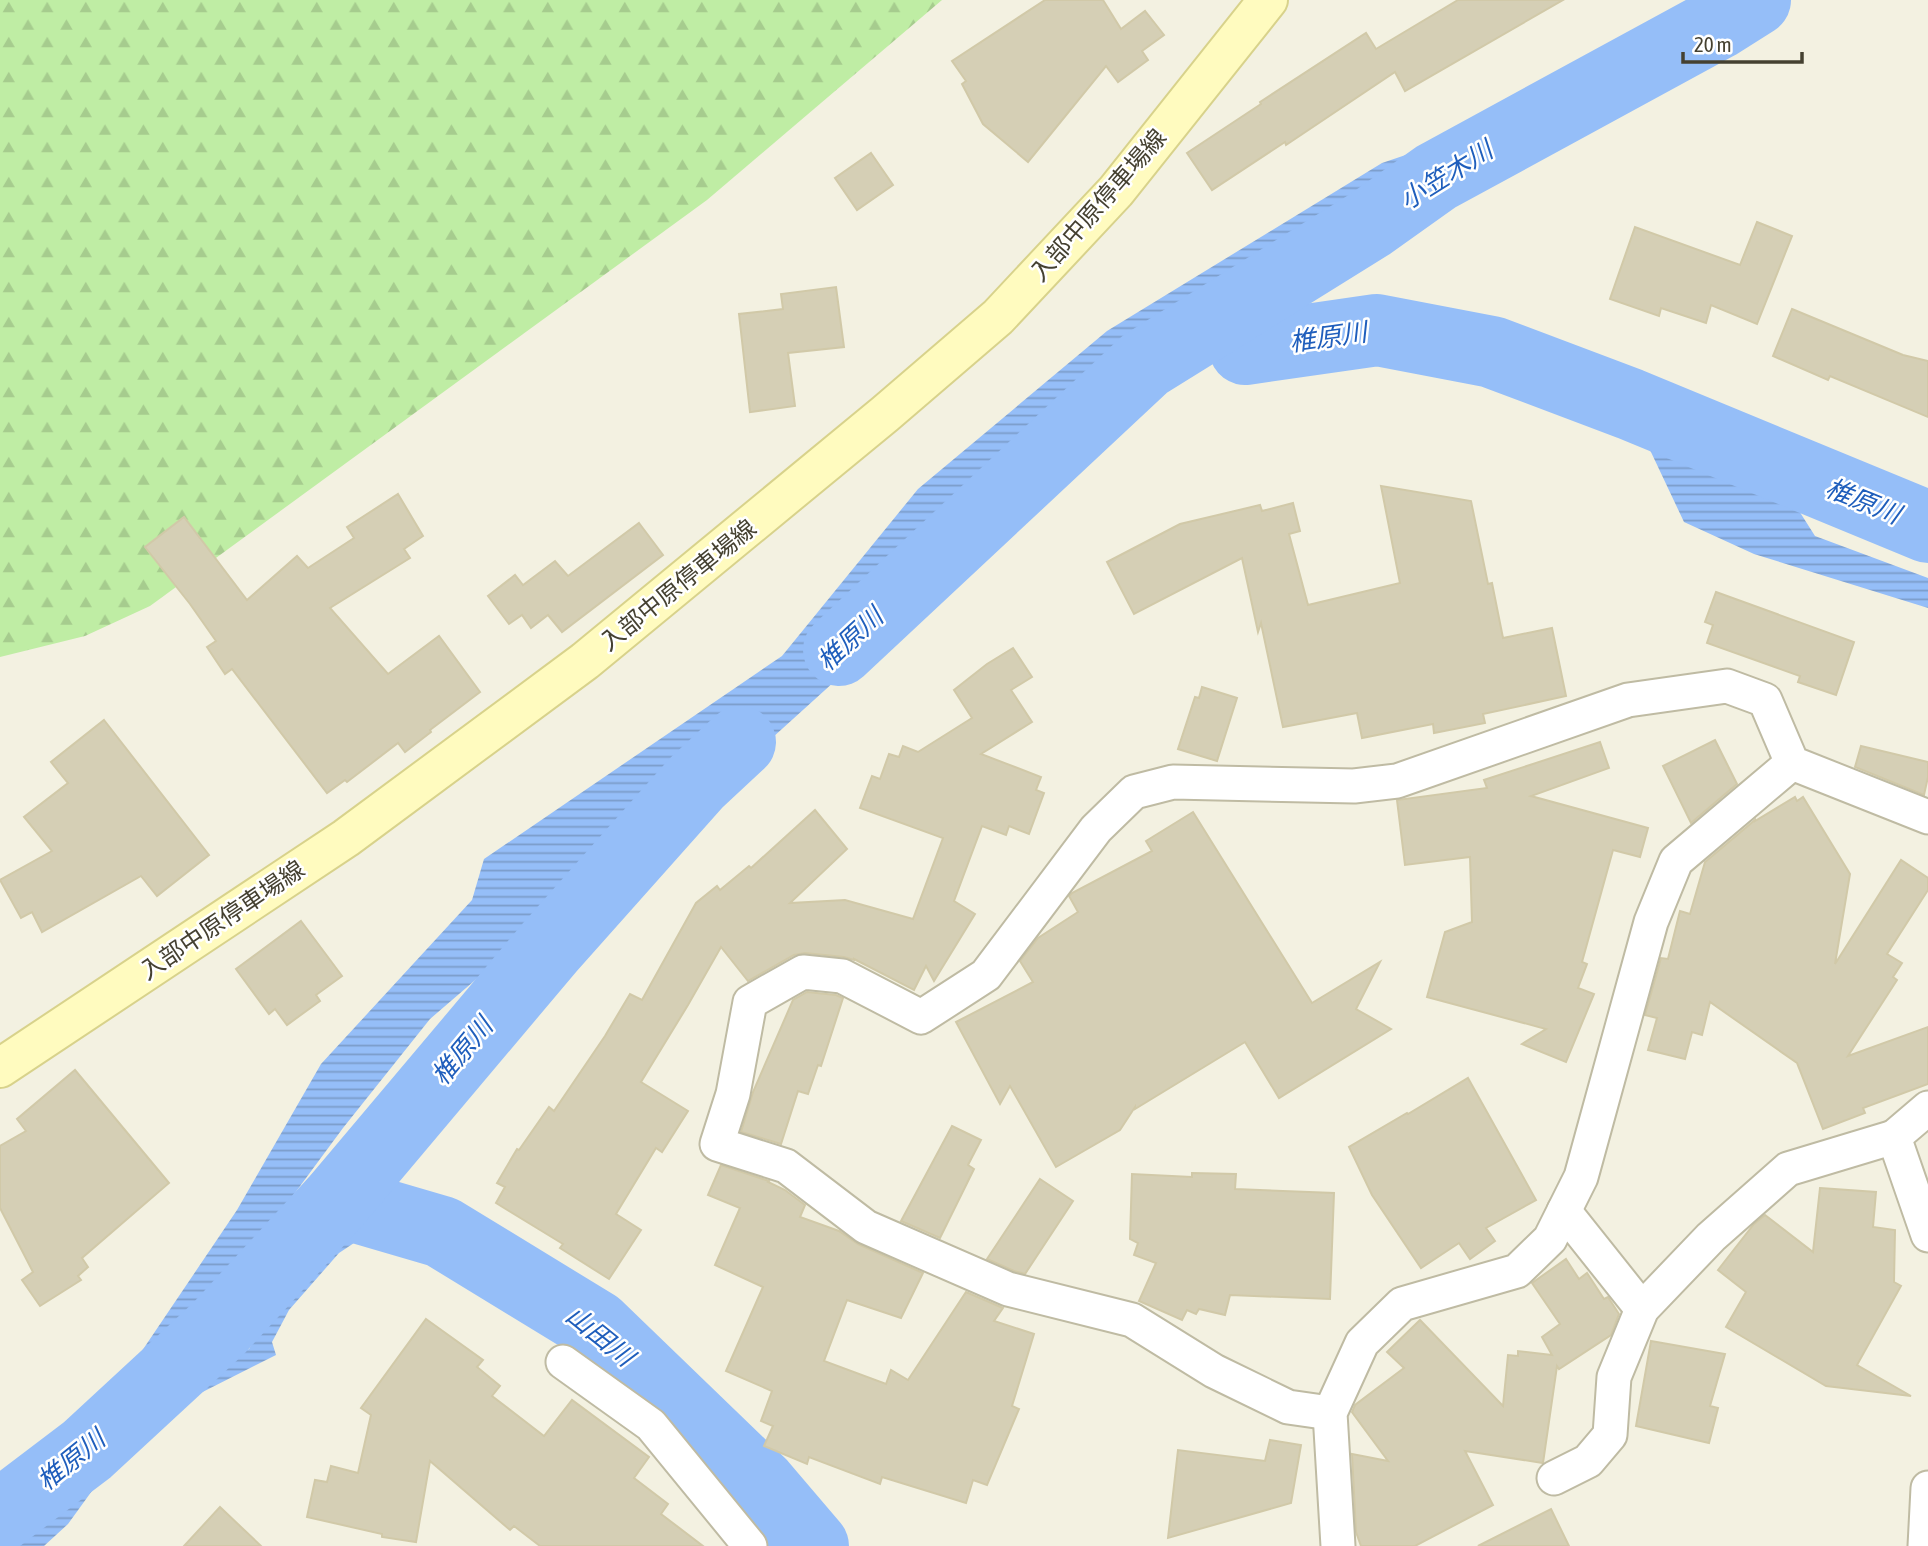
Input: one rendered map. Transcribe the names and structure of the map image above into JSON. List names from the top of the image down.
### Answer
{
  "streets": {
    "main road": ["入部中原停車場線"]
  },
  "water": ["小笠木川", "椎原川", "山田川"],
  "scale_bar": "20 m"
}
